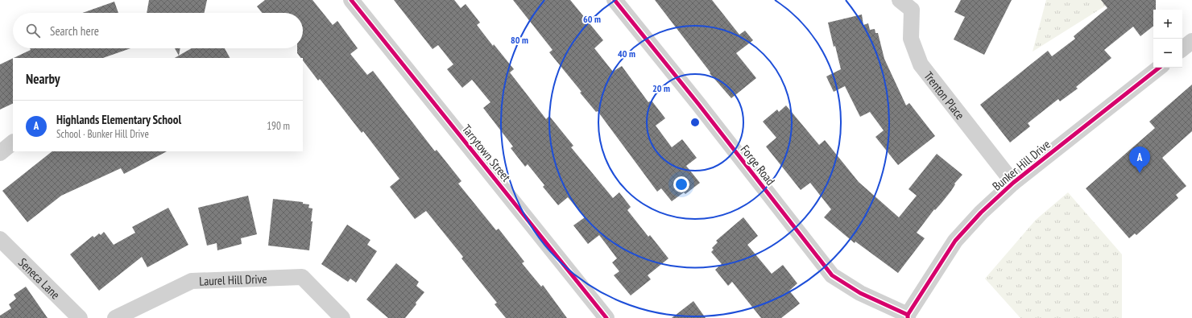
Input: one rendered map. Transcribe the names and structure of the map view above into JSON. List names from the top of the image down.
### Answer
{
  "streets": {
    "street": [
      "Trenton Place",
      "Tarrytown Street",
      "Forge Road",
      "Bunker Hill Drive",
      "Seneca Lane",
      "Laurel Hill Drive"
    ]
  },
  "crossings": [
    ["Trenton Place", "Bunker Hill Drive"],
    ["Forge Road", "Bunker Hill Drive"]
  ],
  "page": {
    "map_buttons": ["+", "−"],
    "search": "Search here",
    "heading": "Nearby",
    "list": [
      {
        "mark": "A",
        "name": "Highlands Elementary School",
        "note": "School · Bunker Hill Drive",
        "value": "190 m"
      }
    ],
    "pins": "A"
  },
  "rings": [
    "60 m",
    "80 m",
    "40 m",
    "20 m"
  ]
}
